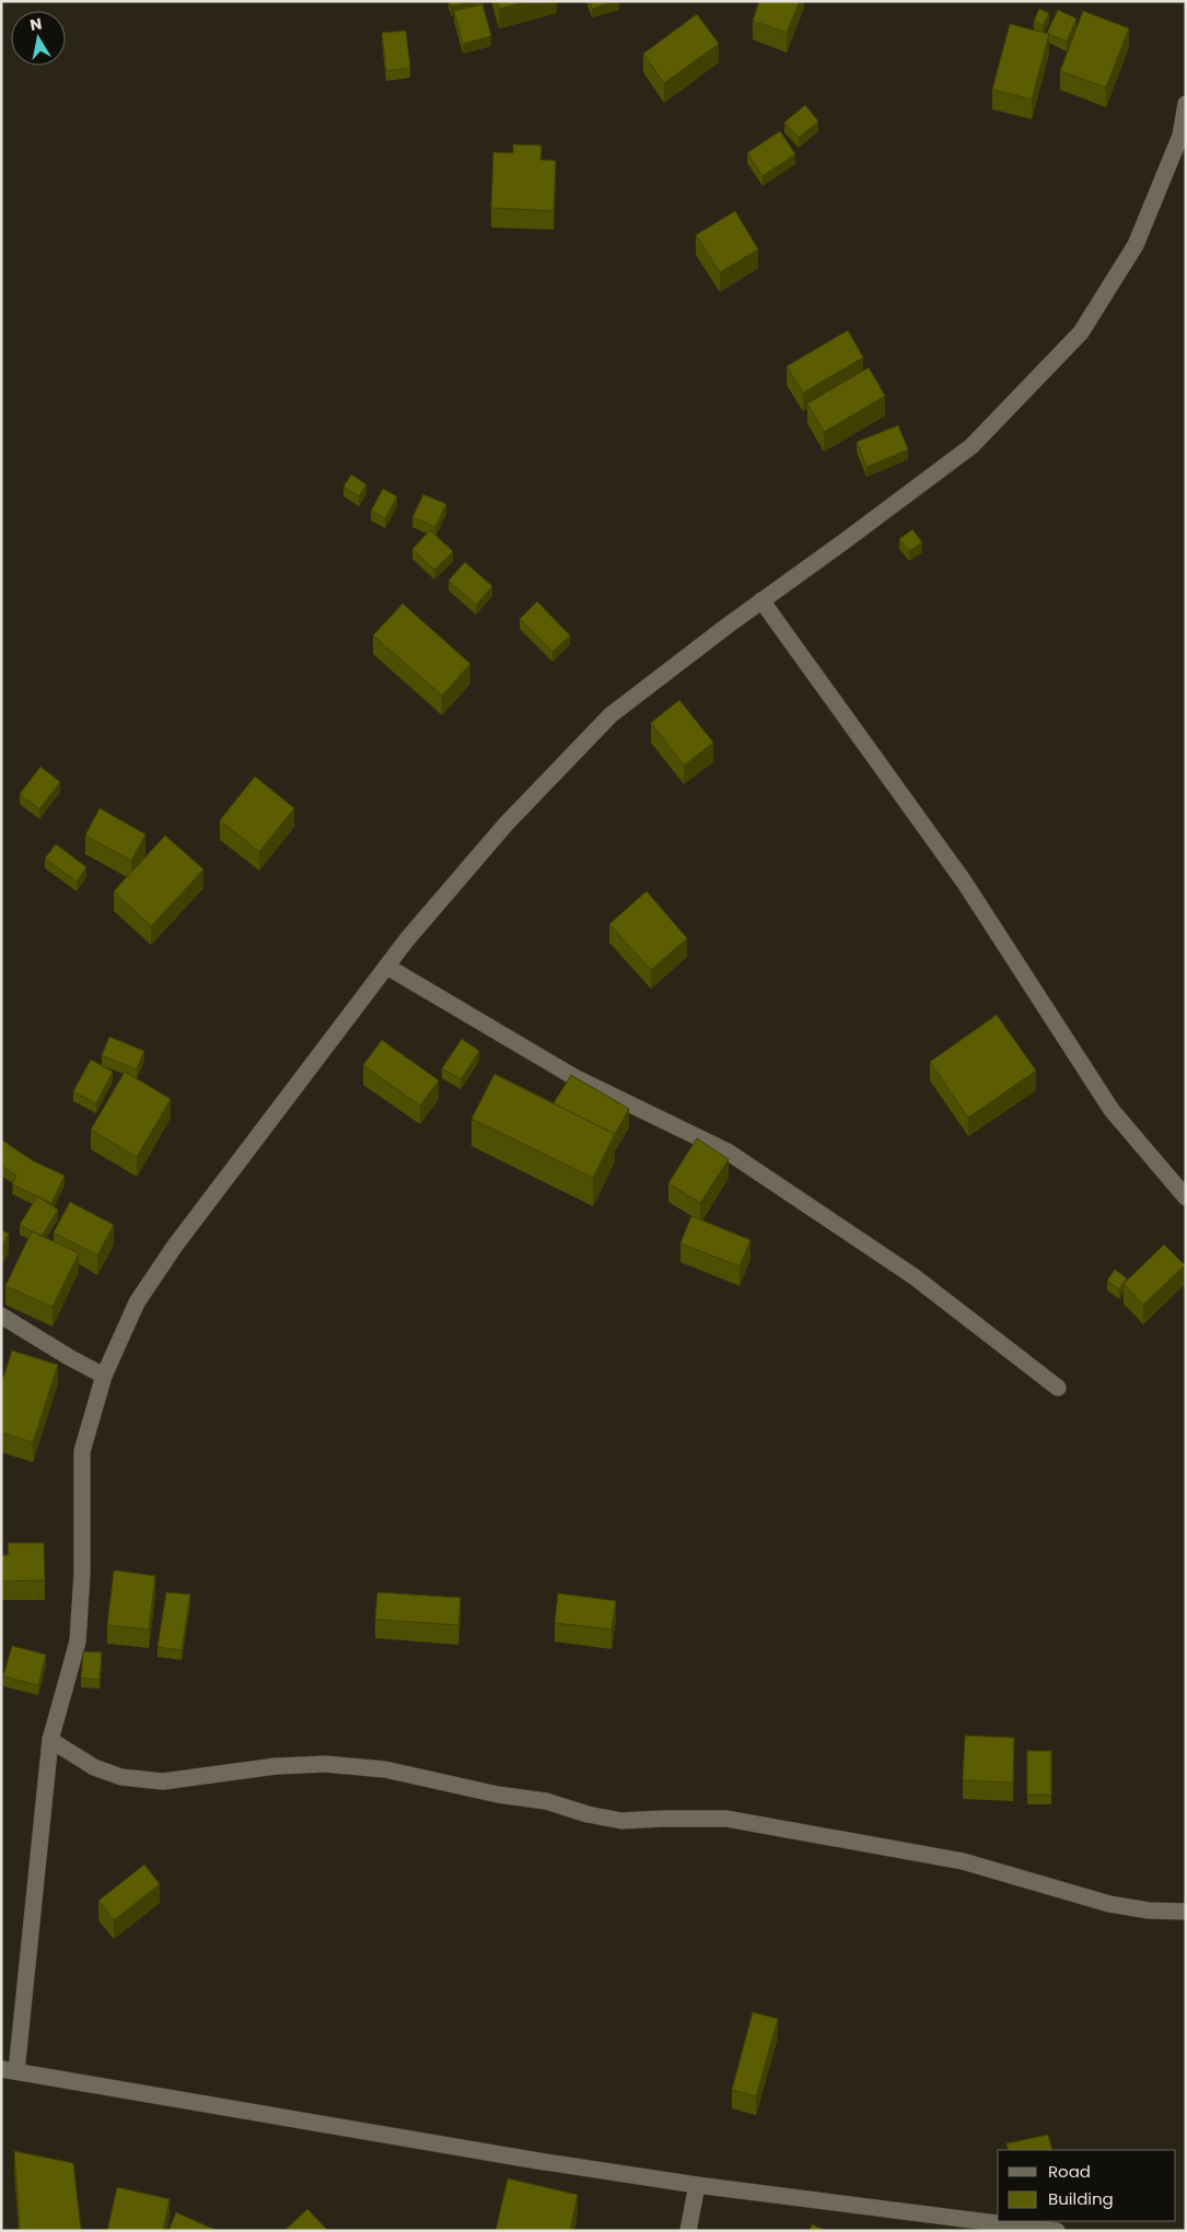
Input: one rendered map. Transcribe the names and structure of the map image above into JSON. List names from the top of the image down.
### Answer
{
  "legend": ["Road", "Building"],
  "north": "top"
}
